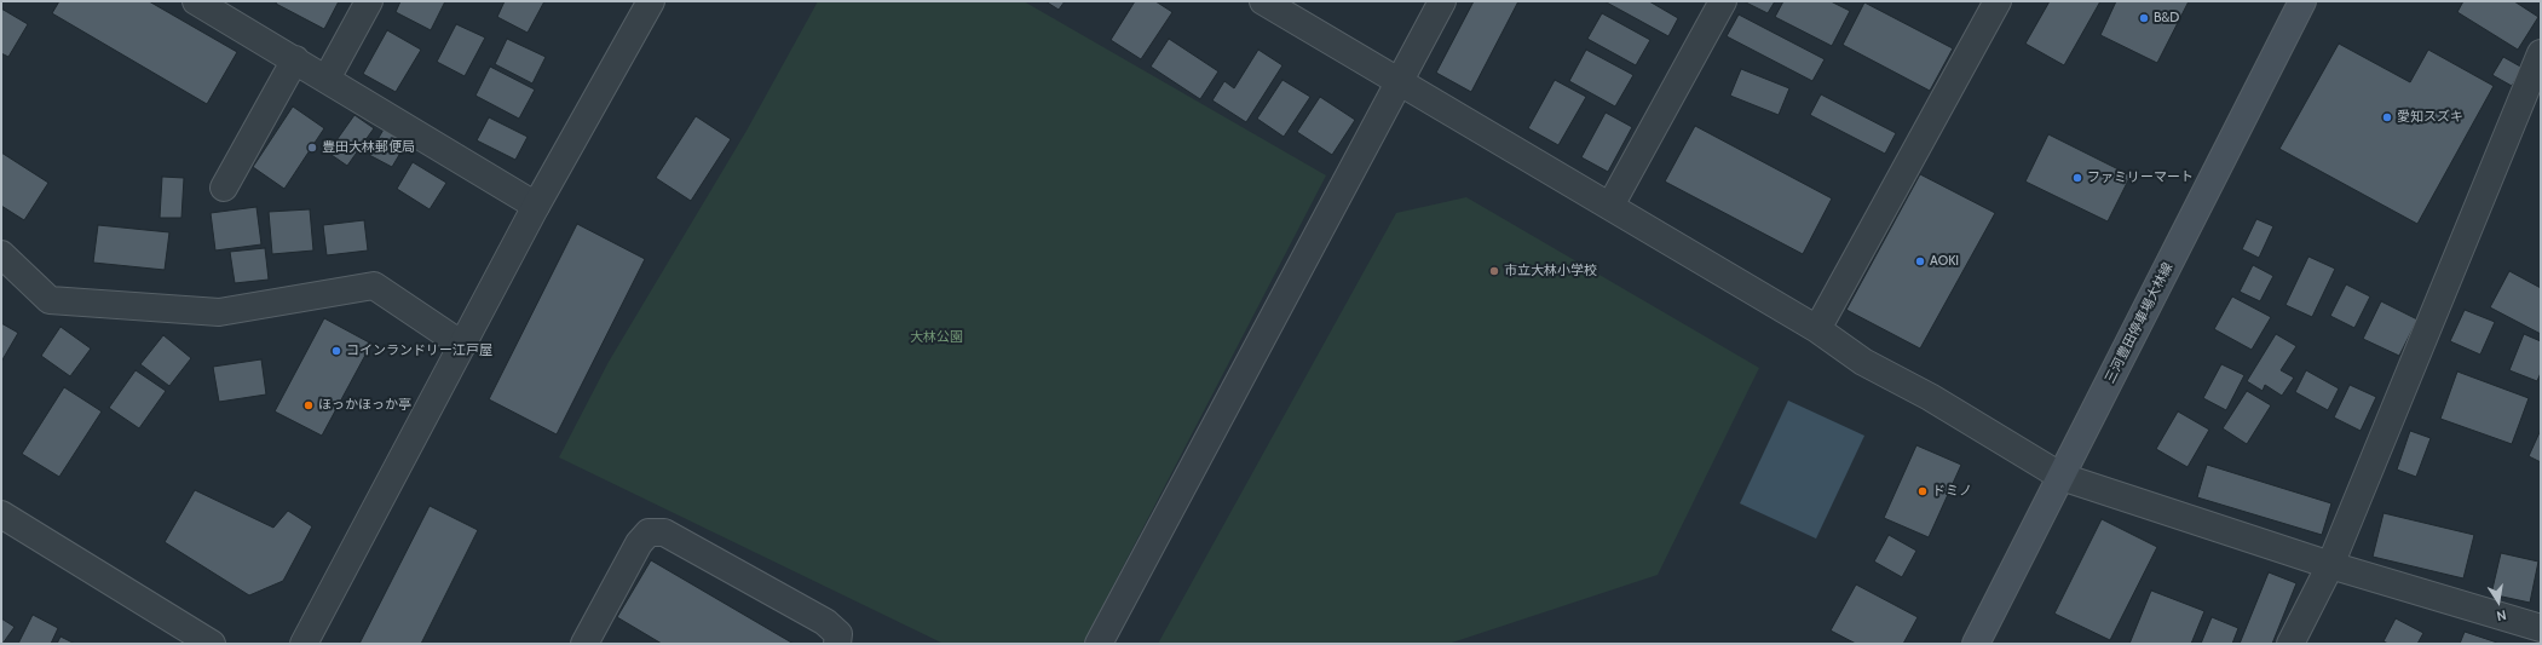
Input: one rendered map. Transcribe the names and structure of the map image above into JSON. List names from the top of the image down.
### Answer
{
  "streets": {
    "main road": ["三河豊田停車場大林線"]
  },
  "parks": ["大林公園"],
  "places": [
    "B&D",
    "愛知スズキ",
    "豊田大林郵便局",
    "ファミリーマート",
    "AOKI",
    "市立大林小学校",
    "コインランドリー江戸屋",
    "ほっかほっか亭",
    "ドミノ"
  ],
  "north": "bottom"
}
